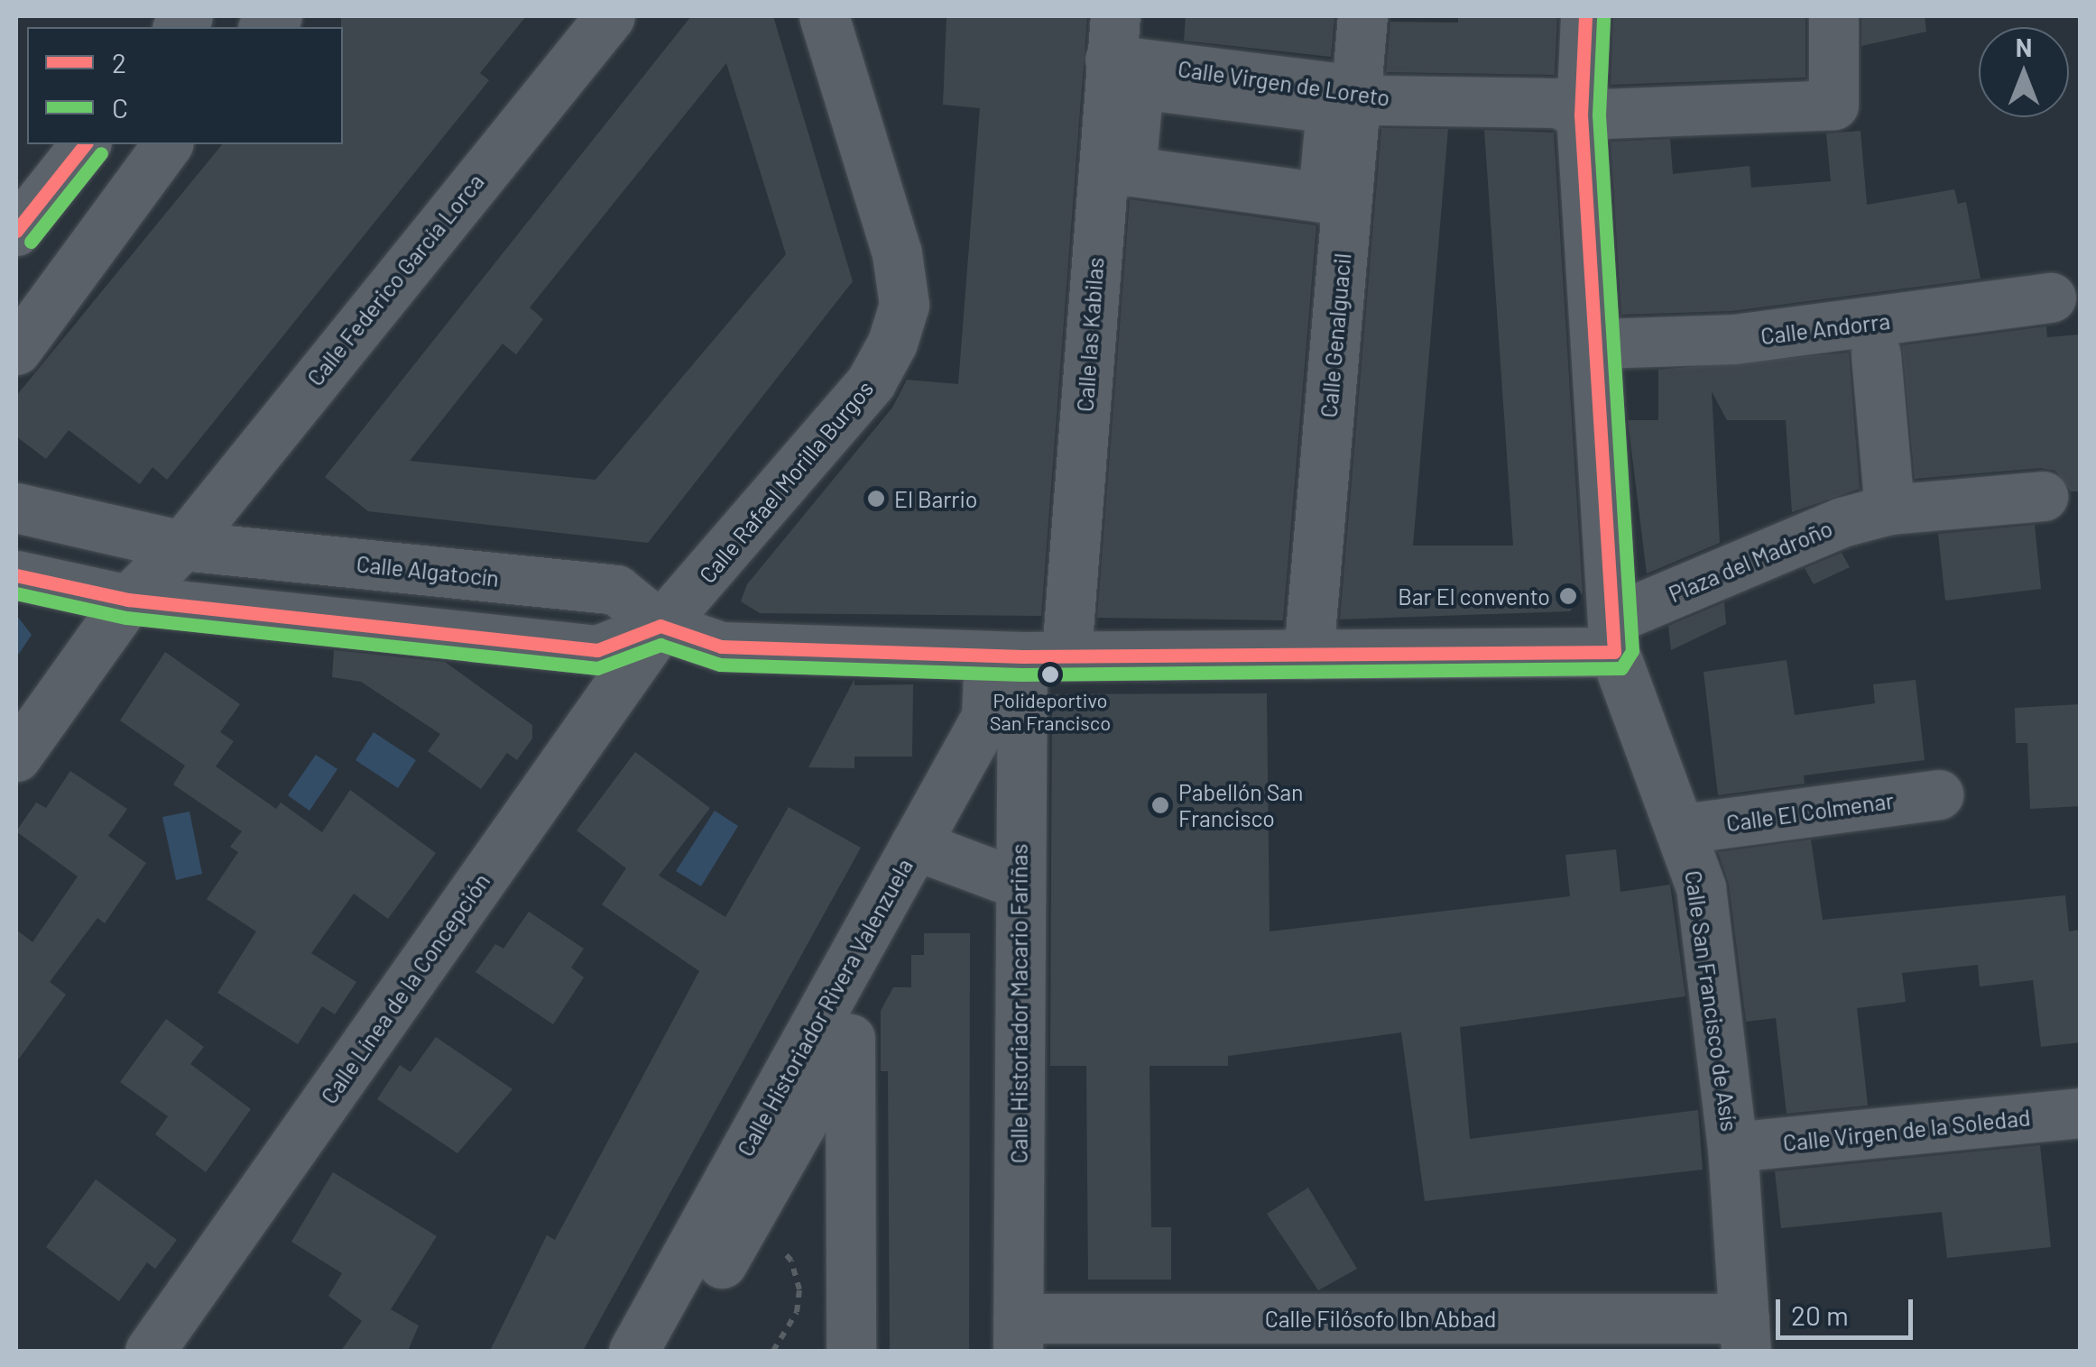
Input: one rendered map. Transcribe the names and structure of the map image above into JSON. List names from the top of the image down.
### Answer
{
  "streets": {
    "street": [
      "Calle Virgen de Loreto",
      "Calle Federico García Lorca",
      "Calle Andorra",
      "Calle las Kabilas",
      "Calle Genalguacil",
      "Calle Rafael Morilla Burgos",
      "Plaza del Madroño",
      "Calle Algatocín",
      "Calle El Colmenar",
      "Calle Línea de la Concepción",
      "Calle San Francisco de Asís",
      "Calle Historiador Macario Fariñas",
      "Calle Historiador Rivera Valenzuela",
      "Calle Virgen de la Soledad",
      "Calle Filósofo Ibn Abbad"
    ]
  },
  "crossings": [
    ["Calle Virgen de Loreto", "Calle las Kabilas"],
    ["Calle Virgen de Loreto", "Calle Genalguacil"],
    ["Calle Virgen de Loreto", "Calle San Francisco de Asís"],
    ["Calle Federico García Lorca", "Calle Algatocín"],
    ["Calle Andorra", "Calle San Francisco de Asís"],
    ["Calle las Kabilas", "Calle Algatocín"],
    ["Calle las Kabilas", "Calle Historiador Macario Fariñas"],
    ["Calle las Kabilas", "Calle Historiador Rivera Valenzuela"],
    ["Calle Genalguacil", "Calle Algatocín"],
    ["Calle Rafael Morilla Burgos", "Calle Algatocín"],
    ["Calle Rafael Morilla Burgos", "Calle Línea de la Concepción"],
    ["Plaza del Madroño", "Calle Algatocín"],
    ["Plaza del Madroño", "Calle San Francisco de Asís"],
    ["Calle Algatocín", "Calle Línea de la Concepción"],
    ["Calle Algatocín", "Calle San Francisco de Asís"],
    ["Calle Algatocín", "Calle Historiador Macario Fariñas"],
    ["Calle Algatocín", "Calle Historiador Rivera Valenzuela"],
    ["Calle El Colmenar", "Calle San Francisco de Asís"],
    ["Calle San Francisco de Asís", "Calle Virgen de la Soledad"],
    ["Calle San Francisco de Asís", "Calle Filósofo Ibn Abbad"],
    ["Calle Historiador Macario Fariñas", "Calle Historiador Rivera Valenzuela"],
    ["Calle Historiador Macario Fariñas", "Calle Filósofo Ibn Abbad"]
  ],
  "places": [
    "El Barrio",
    "Bar El convento",
    "Polideportivo San Francisco",
    "Pabellón San Francisco"
  ],
  "lines": ["transit line 2", "transit line C"],
  "legend": ["2", "C"],
  "scale_bar": "20 m",
  "north": "top"
}
